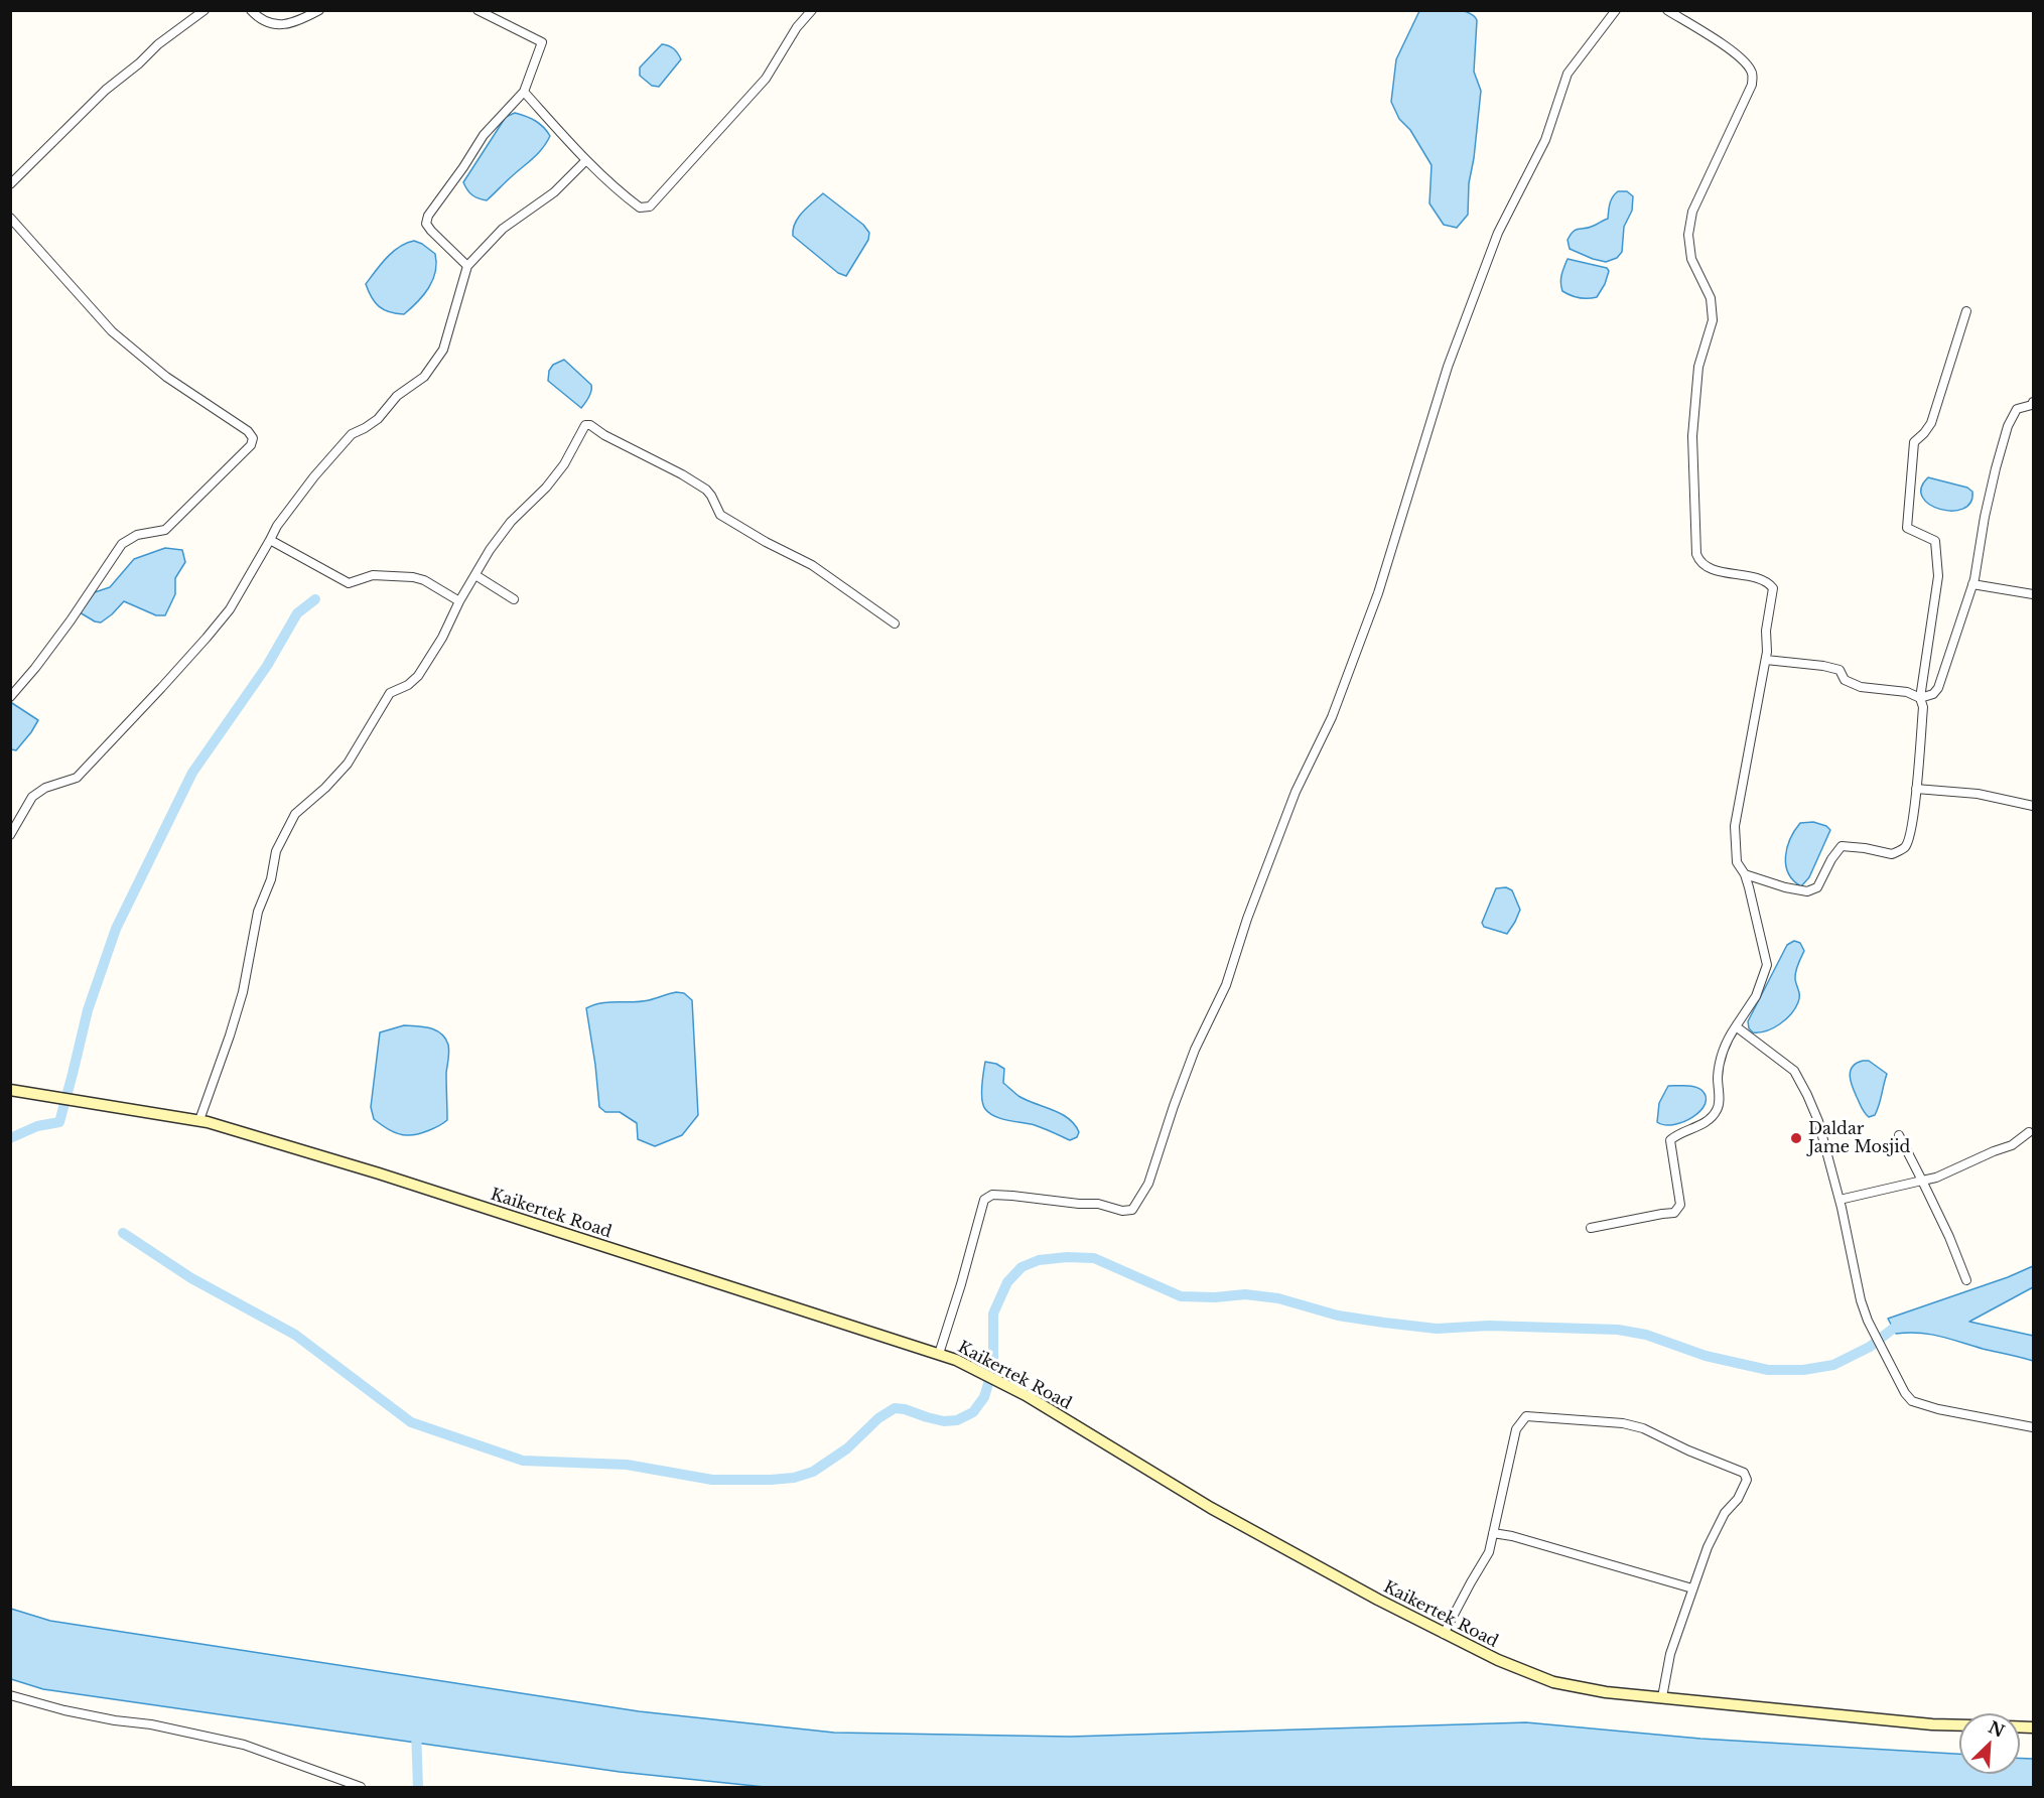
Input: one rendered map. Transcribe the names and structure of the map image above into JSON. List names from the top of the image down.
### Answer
{
  "streets": {
    "main road": ["Kaikertek Road"]
  },
  "places": ["Daldar Jame Mosjid"],
  "north": "top right"
}
